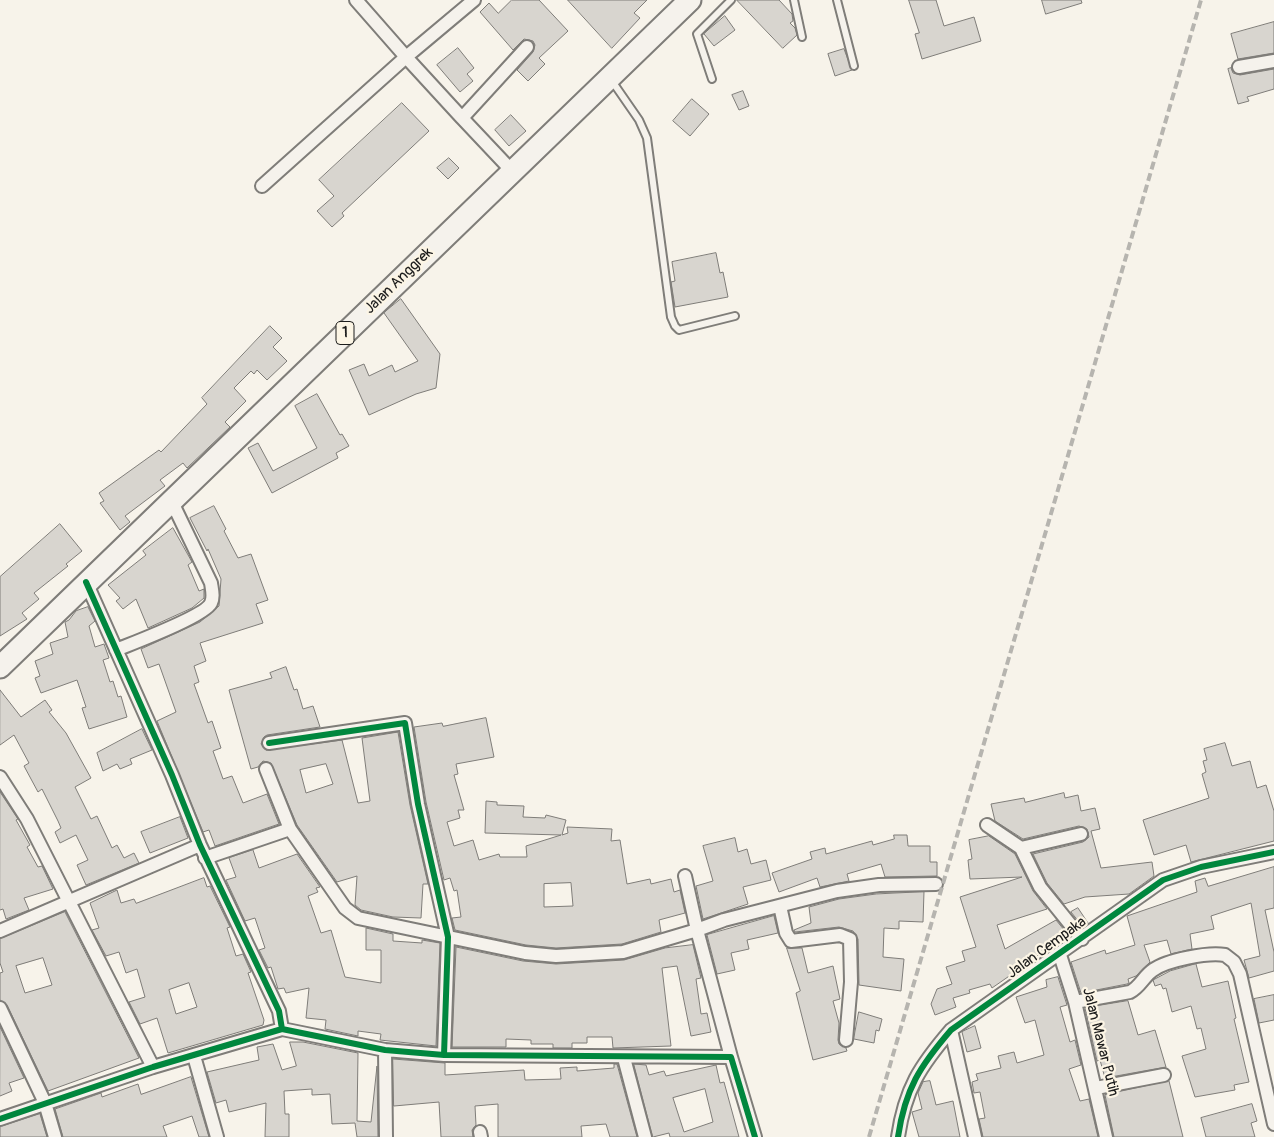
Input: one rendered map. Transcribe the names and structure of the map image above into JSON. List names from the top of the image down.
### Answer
{
  "streets": {
    "highway": ["Jalan Anggrek", "1"],
    "street": ["Jalan Cempaka", "Jalan Mawar Putih"]
  },
  "crossings": [
    ["Jalan Cempaka", "Jalan Mawar Putih"]
  ]
}
